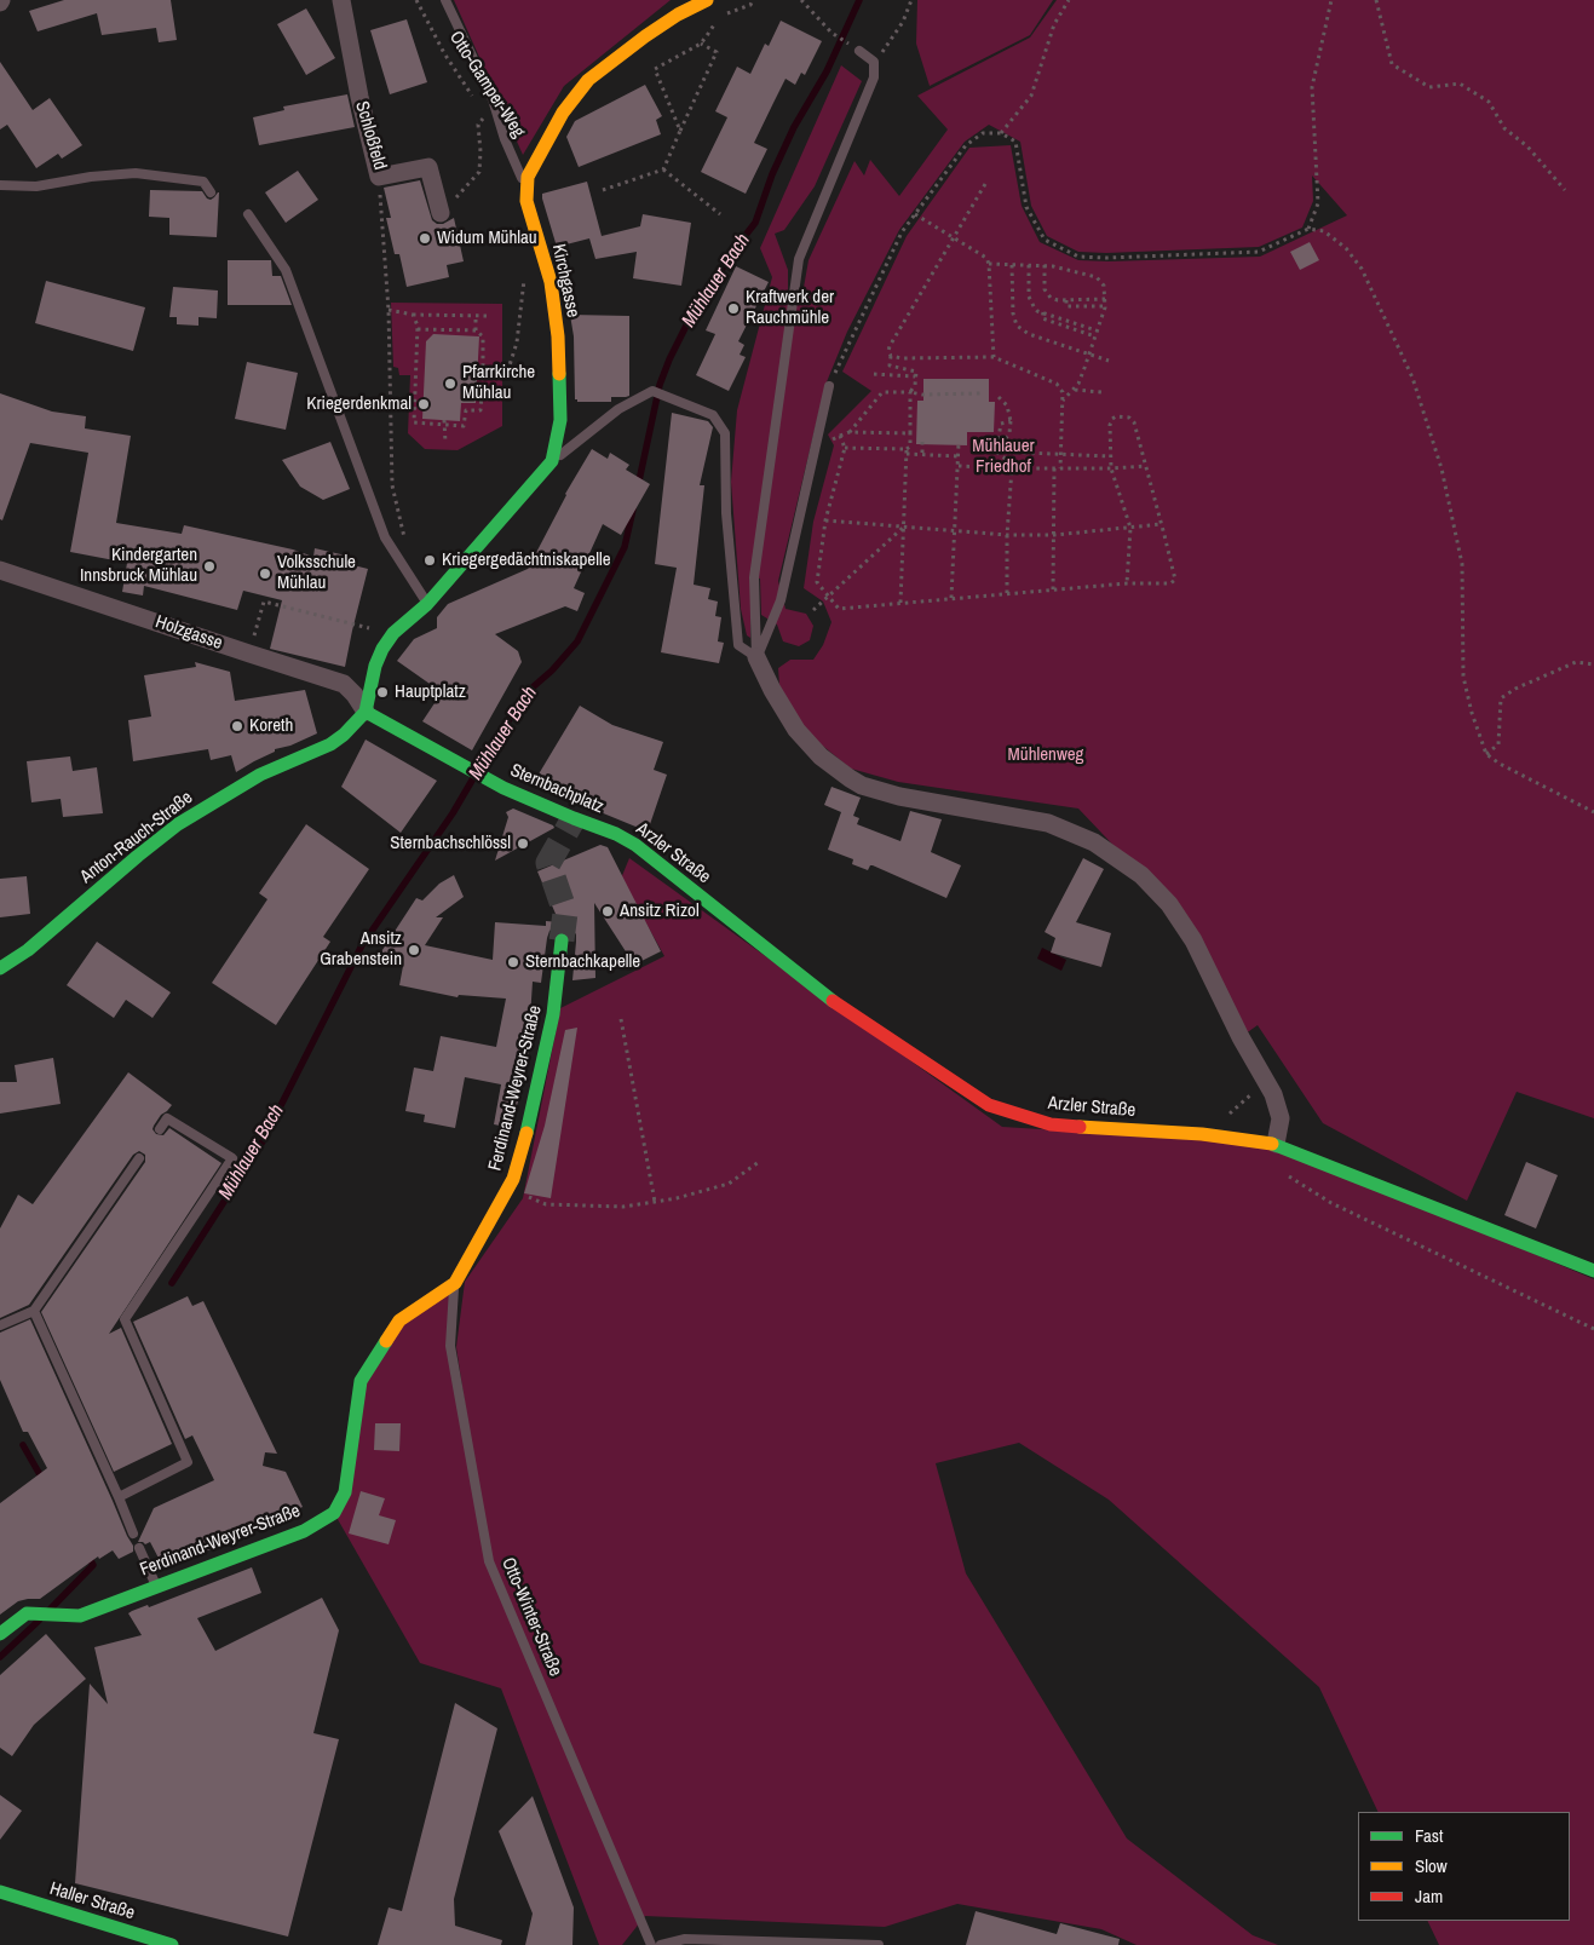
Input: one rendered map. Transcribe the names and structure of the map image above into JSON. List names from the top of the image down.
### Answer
{
  "streets": {
    "main road": [
      "Kirchgasse",
      "Sternbachplatz",
      "Anton-Rauch-Straße",
      "Arzler Straße",
      "Ferdinand-Weyrer-Straße",
      "Haller Straße"
    ],
    "street": ["Schloßfeld", "Holzgasse"],
    "lane": ["Otto-Gamper-Weg", "Otto-Winter-Straße"]
  },
  "crossings": [
    ["Otto-Gamper-Weg", "Schloßfeld"],
    ["Otto-Gamper-Weg", "Kirchgasse"],
    ["Holzgasse", "Sternbachplatz"],
    ["Holzgasse", "Anton-Rauch-Straße"],
    ["Sternbachplatz", "Anton-Rauch-Straße"],
    ["Sternbachplatz", "Arzler Straße"],
    ["Ferdinand-Weyrer-Straße", "Otto-Winter-Straße"]
  ],
  "water": ["Mühlauer Bach"],
  "parks": ["Mühlauer Friedhof", "Mühlenweg"],
  "places": [
    "Widum Mühlau",
    "Kraftwerk der Rauchmühle",
    "Pfarrkirche Mühlau",
    "Kriegerdenkmal",
    "Kriegergedächtniskapelle",
    "Kindergarten Innsbruck Mühlau",
    "Volksschule Mühlau",
    "Hauptplatz",
    "Koreth",
    "Sternbachschlössl",
    "Ansitz Rizol",
    "Ansitz Grabenstein",
    "Sternbachkapelle"
  ],
  "legend": ["Fast", "Slow", "Jam"]
}
